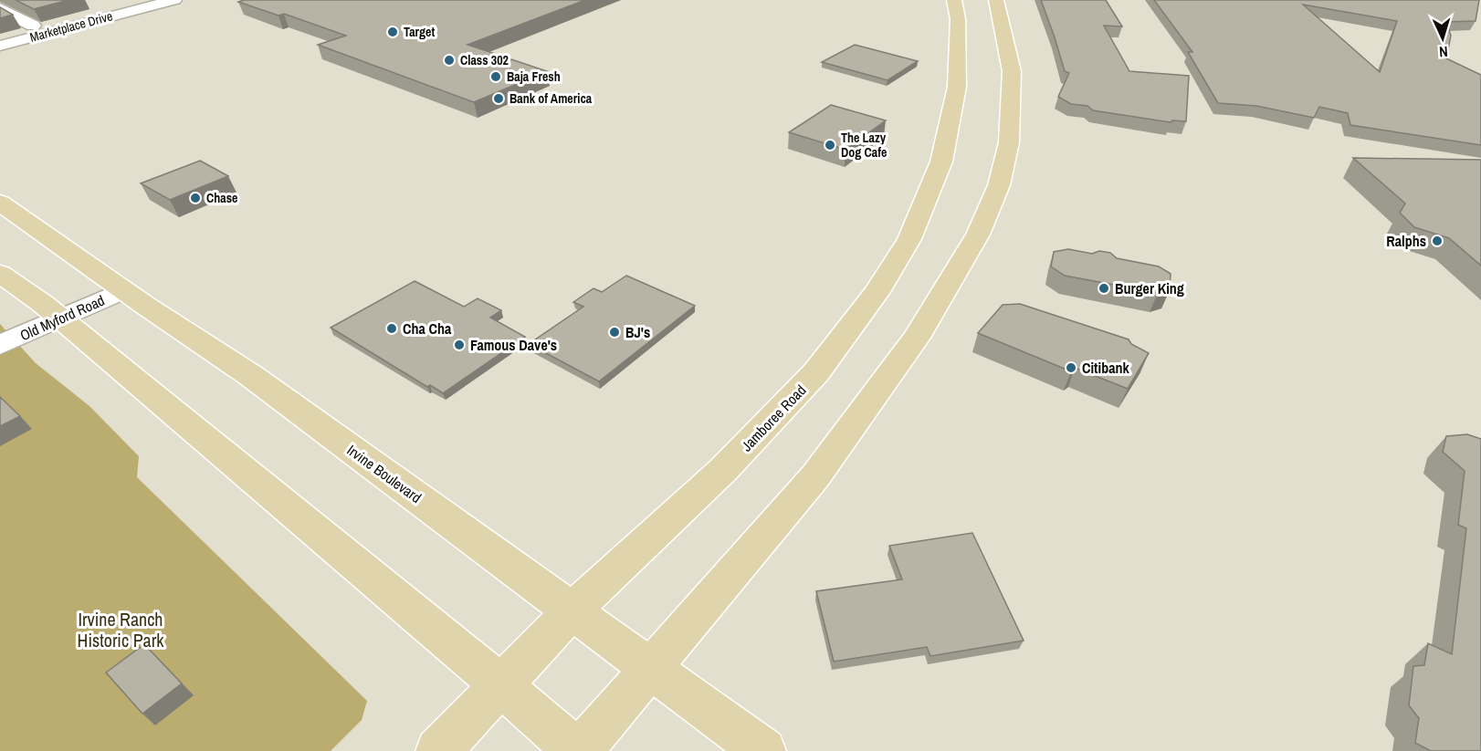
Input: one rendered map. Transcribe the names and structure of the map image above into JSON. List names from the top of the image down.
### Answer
{
  "streets": {
    "main road": ["Jamboree Road", "Irvine Boulevard"],
    "street": ["Marketplace Drive", "Old Myford Road"]
  },
  "crossings": [
    ["Old Myford Road", "Irvine Boulevard"],
    ["Jamboree Road", "Irvine Boulevard"]
  ],
  "parks": ["Irvine Ranch Historic Park"],
  "places": [
    "Target",
    "Class 302",
    "Baja Fresh",
    "Bank of America",
    "The Lazy Dog Cafe",
    "Chase",
    "Ralphs",
    "Burger King",
    "Cha Cha",
    "BJ's",
    "Famous Dave's",
    "Citibank"
  ],
  "north": "bottom"
}
